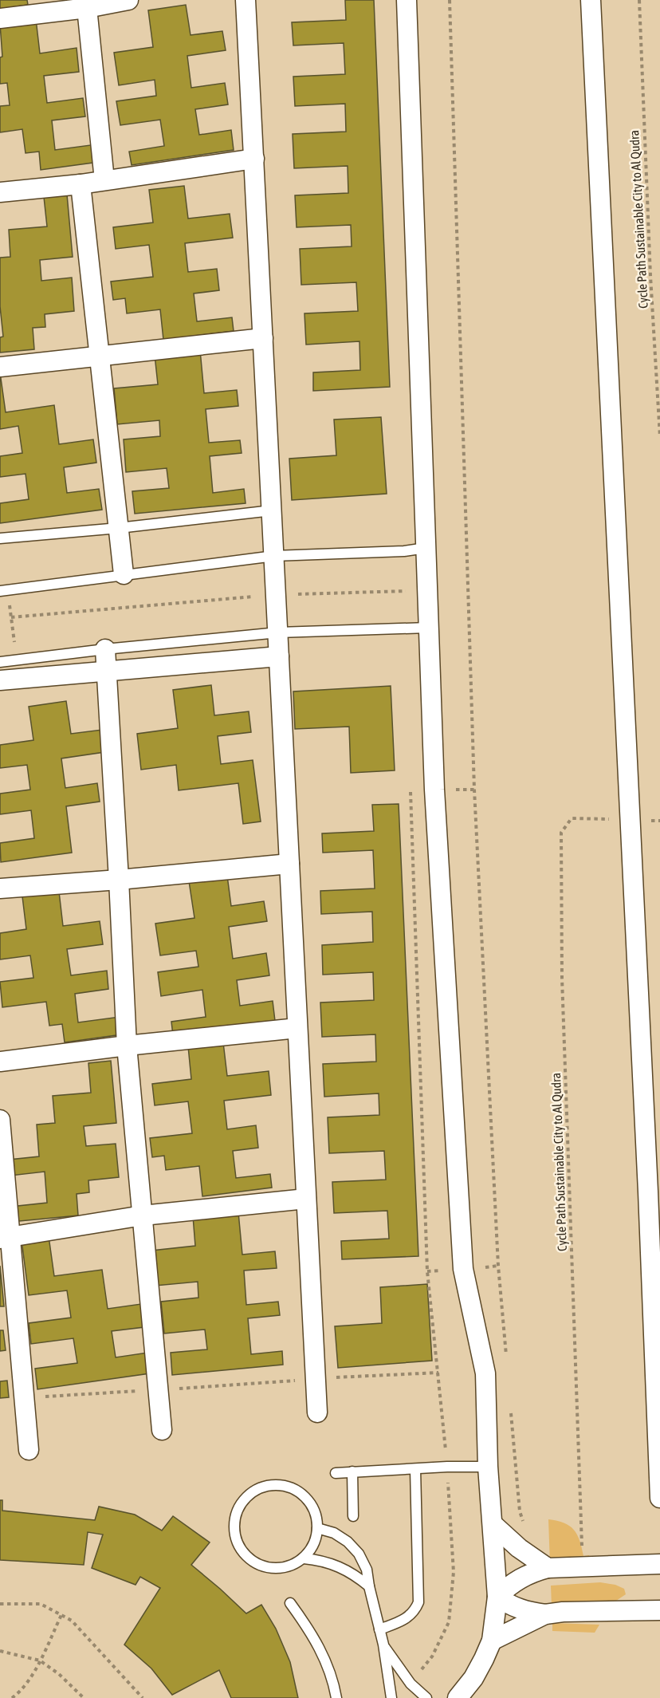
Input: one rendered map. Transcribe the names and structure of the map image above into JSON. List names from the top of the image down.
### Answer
{
  "streets": {
    "path": ["Cycle Path Sustainable City to Al Qudra"]
  }
}
